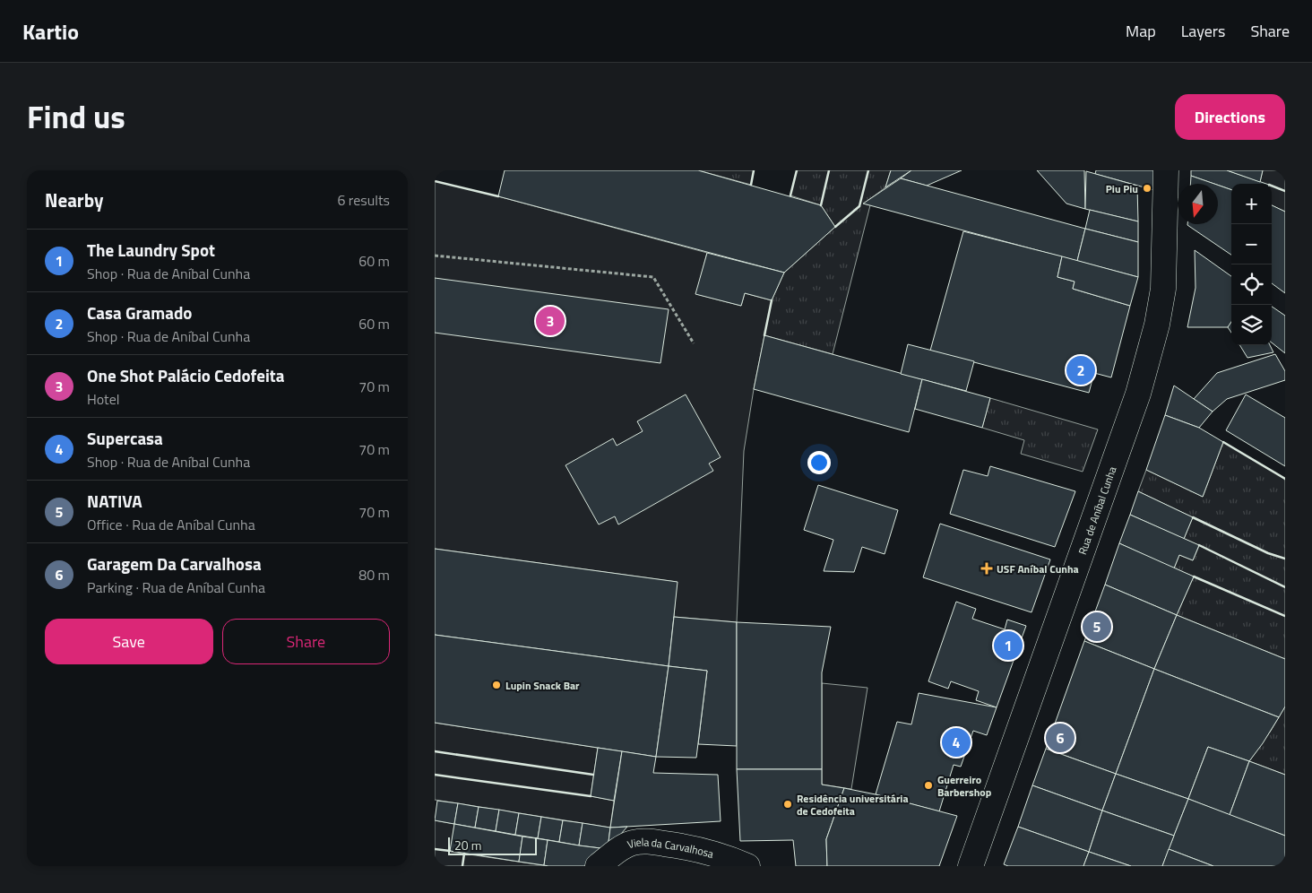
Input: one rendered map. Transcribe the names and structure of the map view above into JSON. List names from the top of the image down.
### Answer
{
  "streets": {
    "street": ["Rua de Aníbal Cunha", "Viela da Carvalhosa"]
  },
  "places": {
    "other": [
      "Piu Piu",
      "Lupin Snack Bar",
      "Guerreiro Barbershop",
      "Residência universitária de Cedofeita"
    ],
    "health": ["USF Aníbal Cunha"]
  },
  "scale_bar": "20 m",
  "north": "bottom",
  "page": {
    "header": "Kartio",
    "nav": ["Map", "Layers", "Share"],
    "title": "Find us",
    "buttons": [
      "Directions",
      ["Save", "Share"]
    ],
    "heading": ["Nearby", "6 results"],
    "map_buttons": ["+", "−"],
    "list": [
      {
        "mark": "1",
        "name": "The Laundry Spot",
        "note": "Shop · Rua de Aníbal Cunha",
        "value": "60 m"
      },
      {
        "mark": "2",
        "name": "Casa Gramado",
        "note": "Shop · Rua de Aníbal Cunha",
        "value": "60 m"
      },
      {
        "mark": "3",
        "name": "One Shot Palácio Cedofeita",
        "note": "Hotel",
        "value": "70 m"
      },
      {
        "mark": "4",
        "name": "Supercasa",
        "note": "Shop · Rua de Aníbal Cunha",
        "value": "70 m"
      },
      {
        "mark": "5",
        "name": "NATIVA",
        "note": "Office · Rua de Aníbal Cunha",
        "value": "70 m"
      },
      {
        "mark": "6",
        "name": "Garagem Da Carvalhosa",
        "note": "Parking · Rua de Aníbal Cunha",
        "value": "80 m"
      }
    ],
    "pins": [
      "3",
      "2",
      "5",
      "1",
      "6",
      "4"
    ],
    "scale": "20 m"
  }
}
